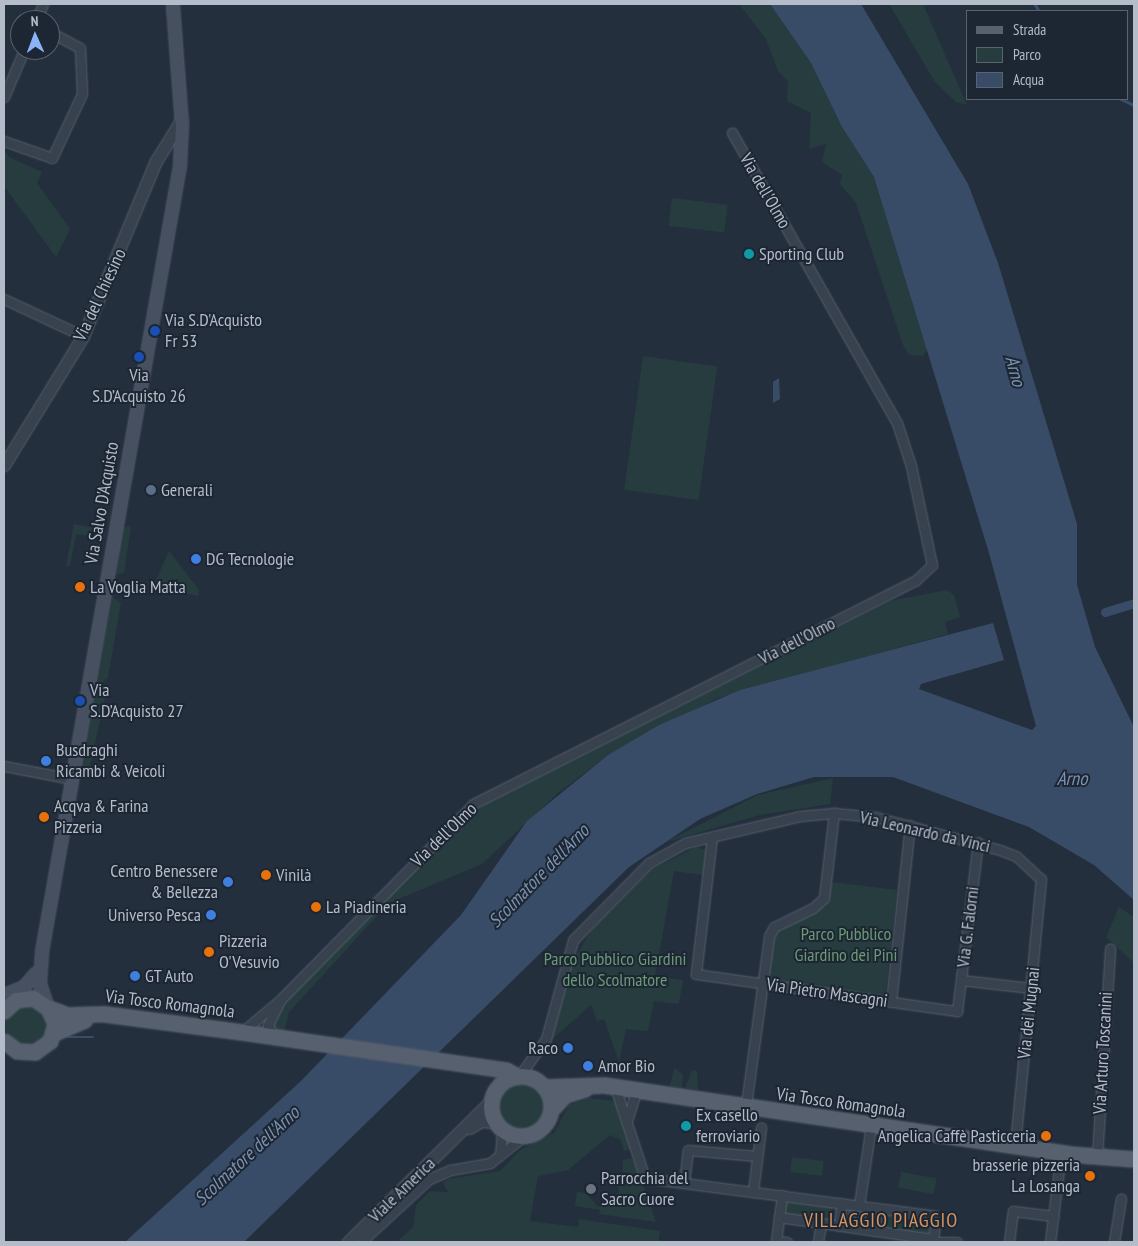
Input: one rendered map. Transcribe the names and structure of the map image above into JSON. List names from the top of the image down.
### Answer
{
  "streets": {
    "main road": ["Via Salvo D'Acquisto", "Via Tosco Romagnola"],
    "street": [
      "Via dell'Olmo",
      "Via del Chiesino",
      "Via Leonardo da Vinci",
      "Via G. Falorni",
      "Via Pietro Mascagni",
      "Via dei Mugnai",
      "Via Arturo Toscanini",
      "Viale America"
    ]
  },
  "crossings": [
    ["Via dell'Olmo", "Via Tosco Romagnola"],
    ["Via del Chiesino", "Via Salvo D'Acquisto"],
    ["Via Leonardo da Vinci", "Via G. Falorni"],
    ["Via Leonardo da Vinci", "Via Pietro Mascagni"],
    ["Via Leonardo da Vinci", "Via Tosco Romagnola"],
    ["Via Leonardo da Vinci", "Via dei Mugnai"],
    ["Via G. Falorni", "Via Pietro Mascagni"],
    ["Via Tosco Romagnola", "Via dei Mugnai"],
    ["Via Tosco Romagnola", "Via Arturo Toscanini"]
  ],
  "districts": ["VILLAGGIO PIAGGIO"],
  "water": ["Arno", "Scolmatore dell'Arno"],
  "parks": ["Parco Pubblico Giardino dei Pini", "Parco Pubblico Giardini dello Scolmatore"],
  "places": [
    "Sporting Club",
    "Via S.D'Acquisto Fr 53",
    "Via S.D’Acquisto 26",
    "Generali",
    "DG Tecnologie",
    "La Voglia Matta",
    "Via S.D’Acquisto 27",
    "Busdraghi Ricambi & Veicoli",
    "Acqva & Farina Pizzeria",
    "Vinilà",
    "Centro Benessere & Bellezza",
    "La Piadineria",
    "Universo Pesca",
    "Pizzeria O'Vesuvio",
    "GT Auto",
    "Raco",
    "Amor Bio",
    "Ex casello ferroviario",
    "Angelica Caffè Pasticceria",
    "brasserie pizzeria La Losanga",
    "Parrocchia del Sacro Cuore"
  ],
  "legend": ["Strada", "Parco", "Acqua"],
  "north": "top"
}
